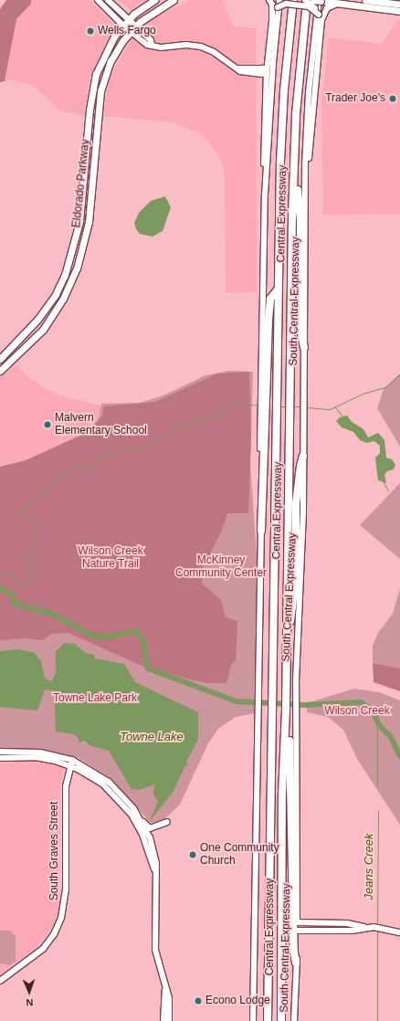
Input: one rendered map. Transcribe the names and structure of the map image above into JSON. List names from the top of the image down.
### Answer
{
  "streets": {
    "highway": ["Central Expressway"],
    "main road": ["Eldorado Parkway", "South Central Expressway", "South Graves Street"]
  },
  "crossings": [
    ["Central Expressway", "South Central Expressway"]
  ],
  "water": ["Towne Lake", "Jeans Creek"],
  "parks": [
    "Wilson Creek Nature Trail",
    "McKinney Community Center",
    "Towne Lake Park",
    "Wilson Creek"
  ],
  "places": [
    "Wells Fargo",
    "Trader Joe's",
    "Malvern Elementary School",
    "One Community Church",
    "Econo Lodge"
  ],
  "north": "bottom"
}
